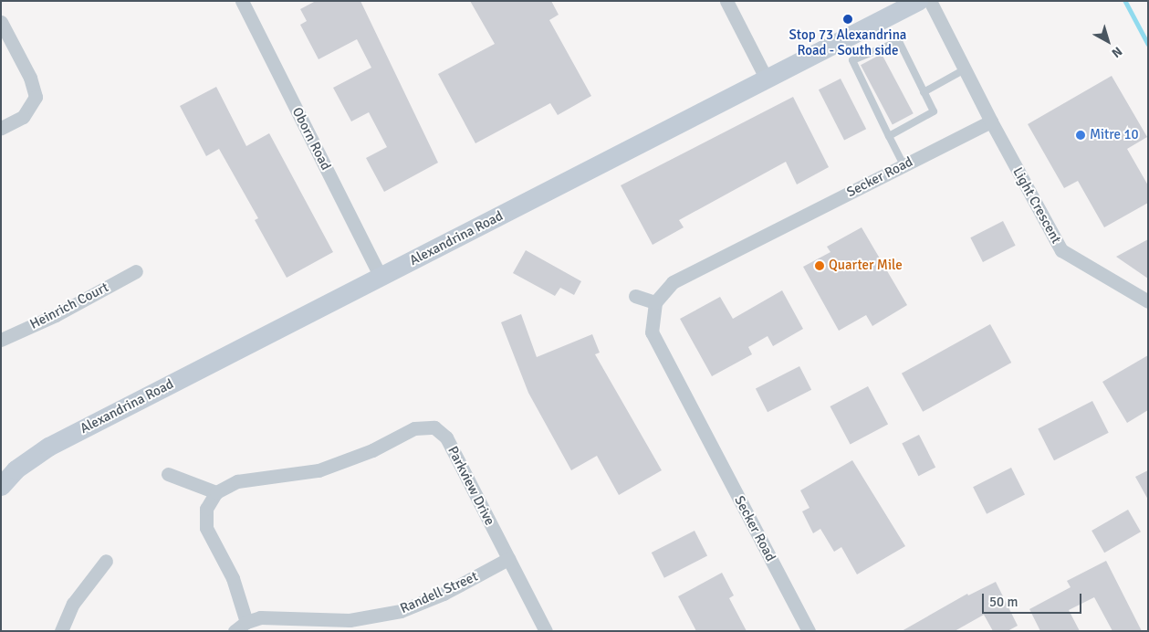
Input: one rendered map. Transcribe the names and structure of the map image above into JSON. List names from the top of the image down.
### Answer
{
  "streets": {
    "main road": ["Alexandrina Road"],
    "street": [
      "Oborn Road",
      "Secker Road",
      "Light Crescent",
      "Heinrich Court",
      "Parkview Drive",
      "Randell Street"
    ]
  },
  "crossings": [
    ["Oborn Road", "Alexandrina Road"],
    ["Secker Road", "Light Crescent"],
    ["Parkview Drive", "Randell Street"]
  ],
  "places": ["Stop 73 Alexandrina Road - South side", "Mitre 10", "Quarter Mile"],
  "scale_bar": "50 m",
  "north": "bottom right"
}
